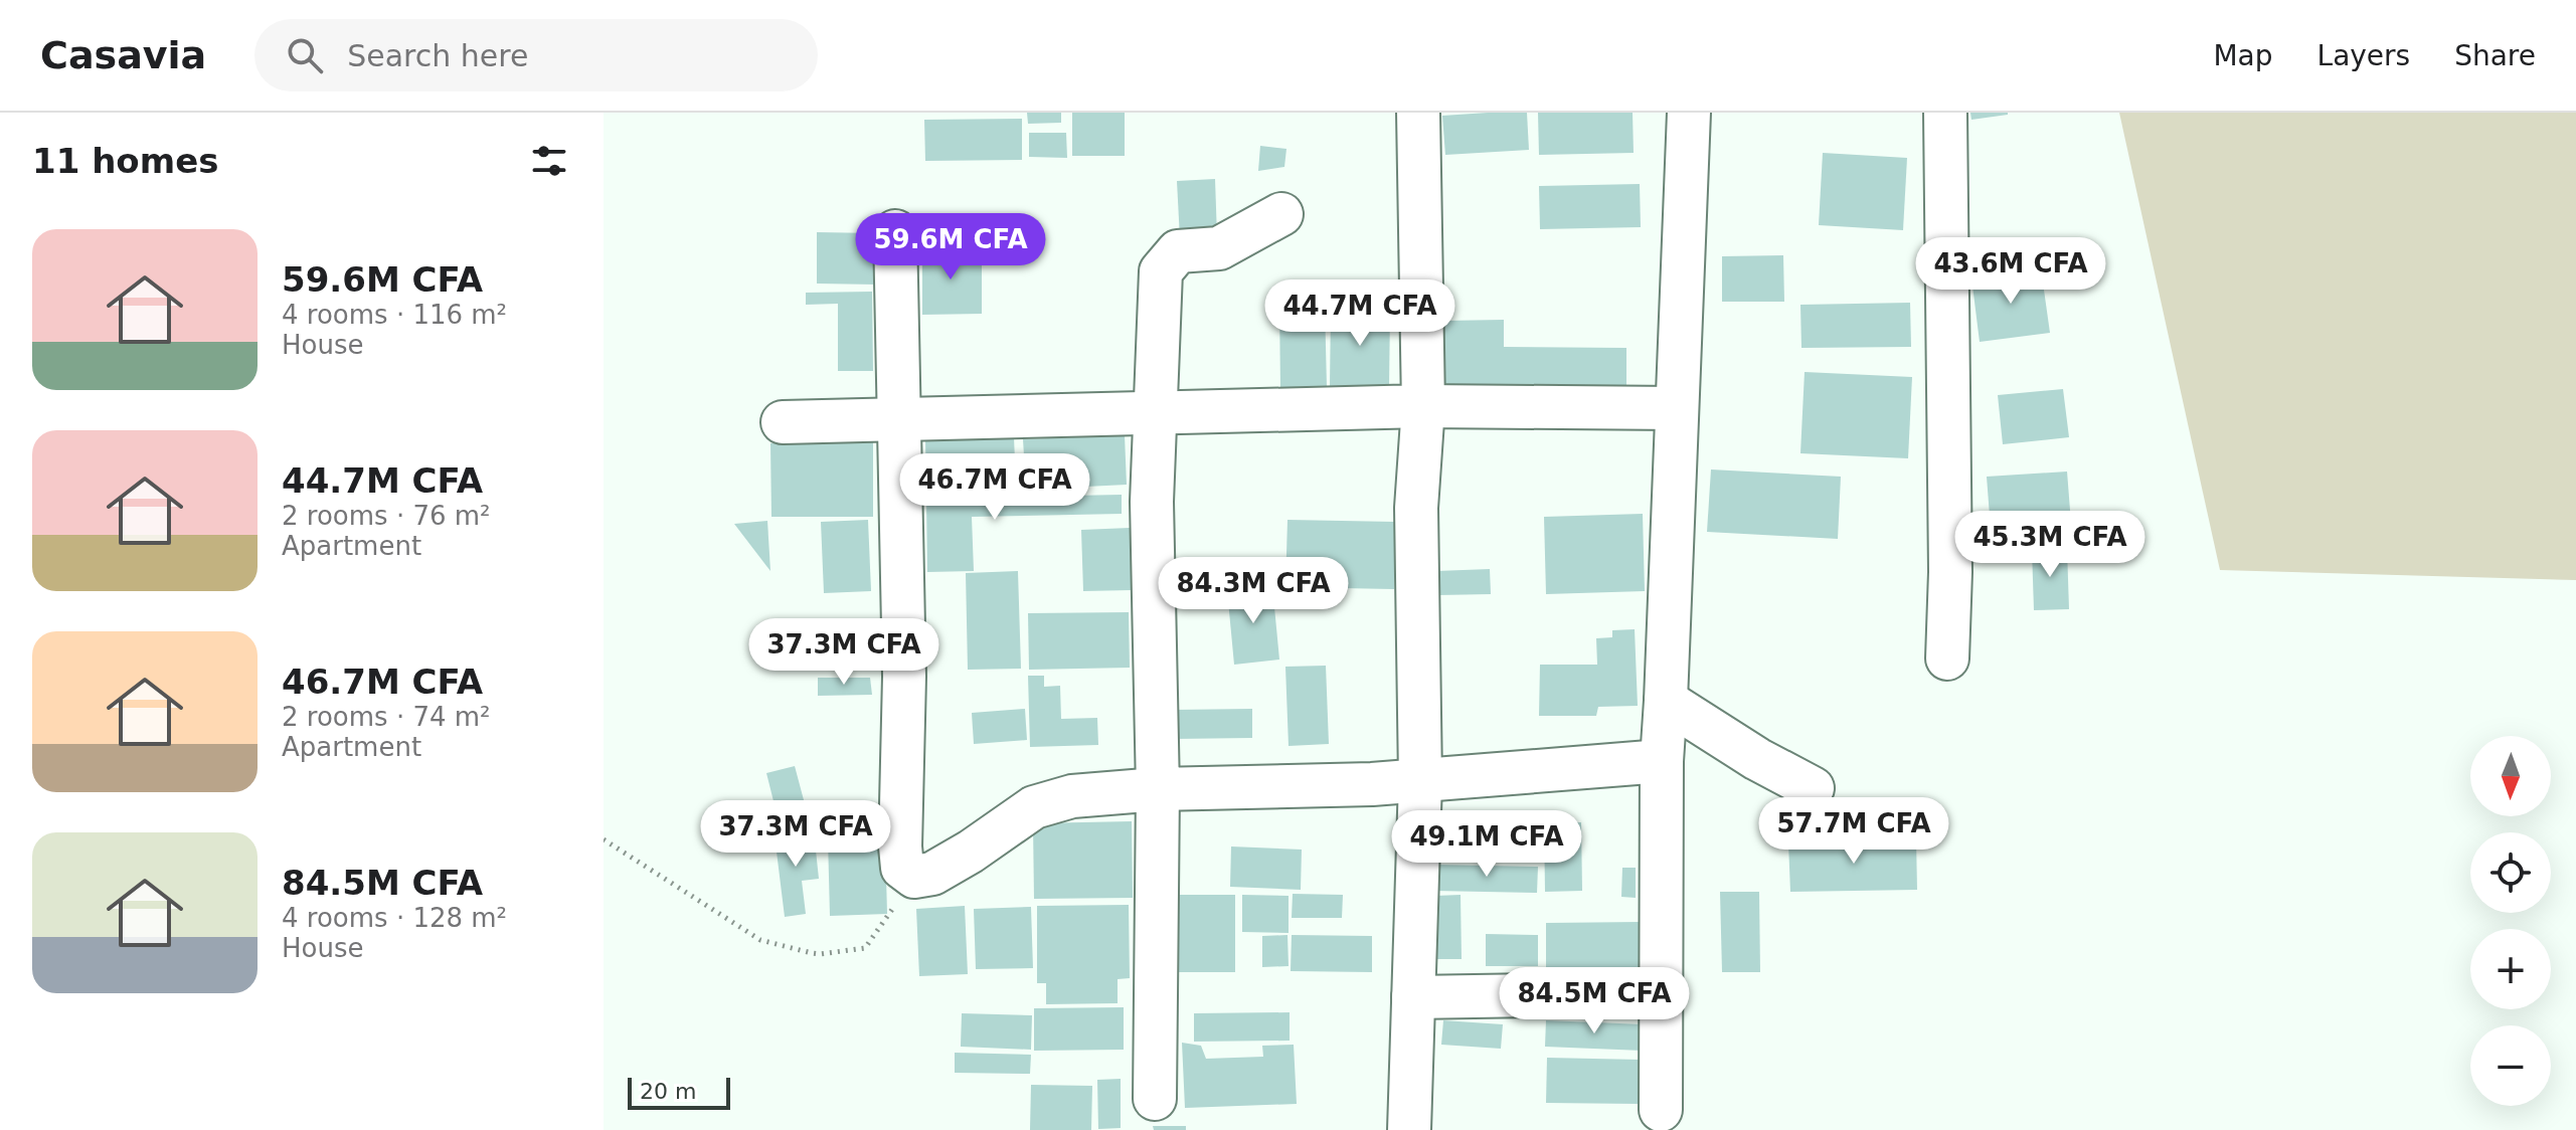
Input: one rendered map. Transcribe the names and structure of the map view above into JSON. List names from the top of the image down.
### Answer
{
  "scale_bar": "20 m",
  "north": "bottom",
  "page": {
    "header": "Casavia",
    "search": "Search here",
    "nav": ["Map", "Layers", "Share"],
    "heading": "11 homes",
    "list": [
      {
        "name": "59.6M CFA",
        "note": "4 rooms · 116 m² · House"
      },
      {
        "name": "44.7M CFA",
        "note": "2 rooms · 76 m² · Apartment"
      },
      {
        "name": "46.7M CFA",
        "note": "2 rooms · 74 m² · Apartment"
      },
      {
        "name": "84.5M CFA",
        "note": "4 rooms · 128 m² · House"
      }
    ],
    "price": [
      "59.6M CFA",
      "43.6M CFA",
      "44.7M CFA",
      "46.7M CFA",
      "45.3M CFA",
      "84.3M CFA",
      "37.3M CFA",
      "57.7M CFA",
      "37.3M CFA",
      "49.1M CFA",
      "84.5M CFA"
    ],
    "map_buttons": ["+", "−"],
    "scale": "20 m"
  }
}
